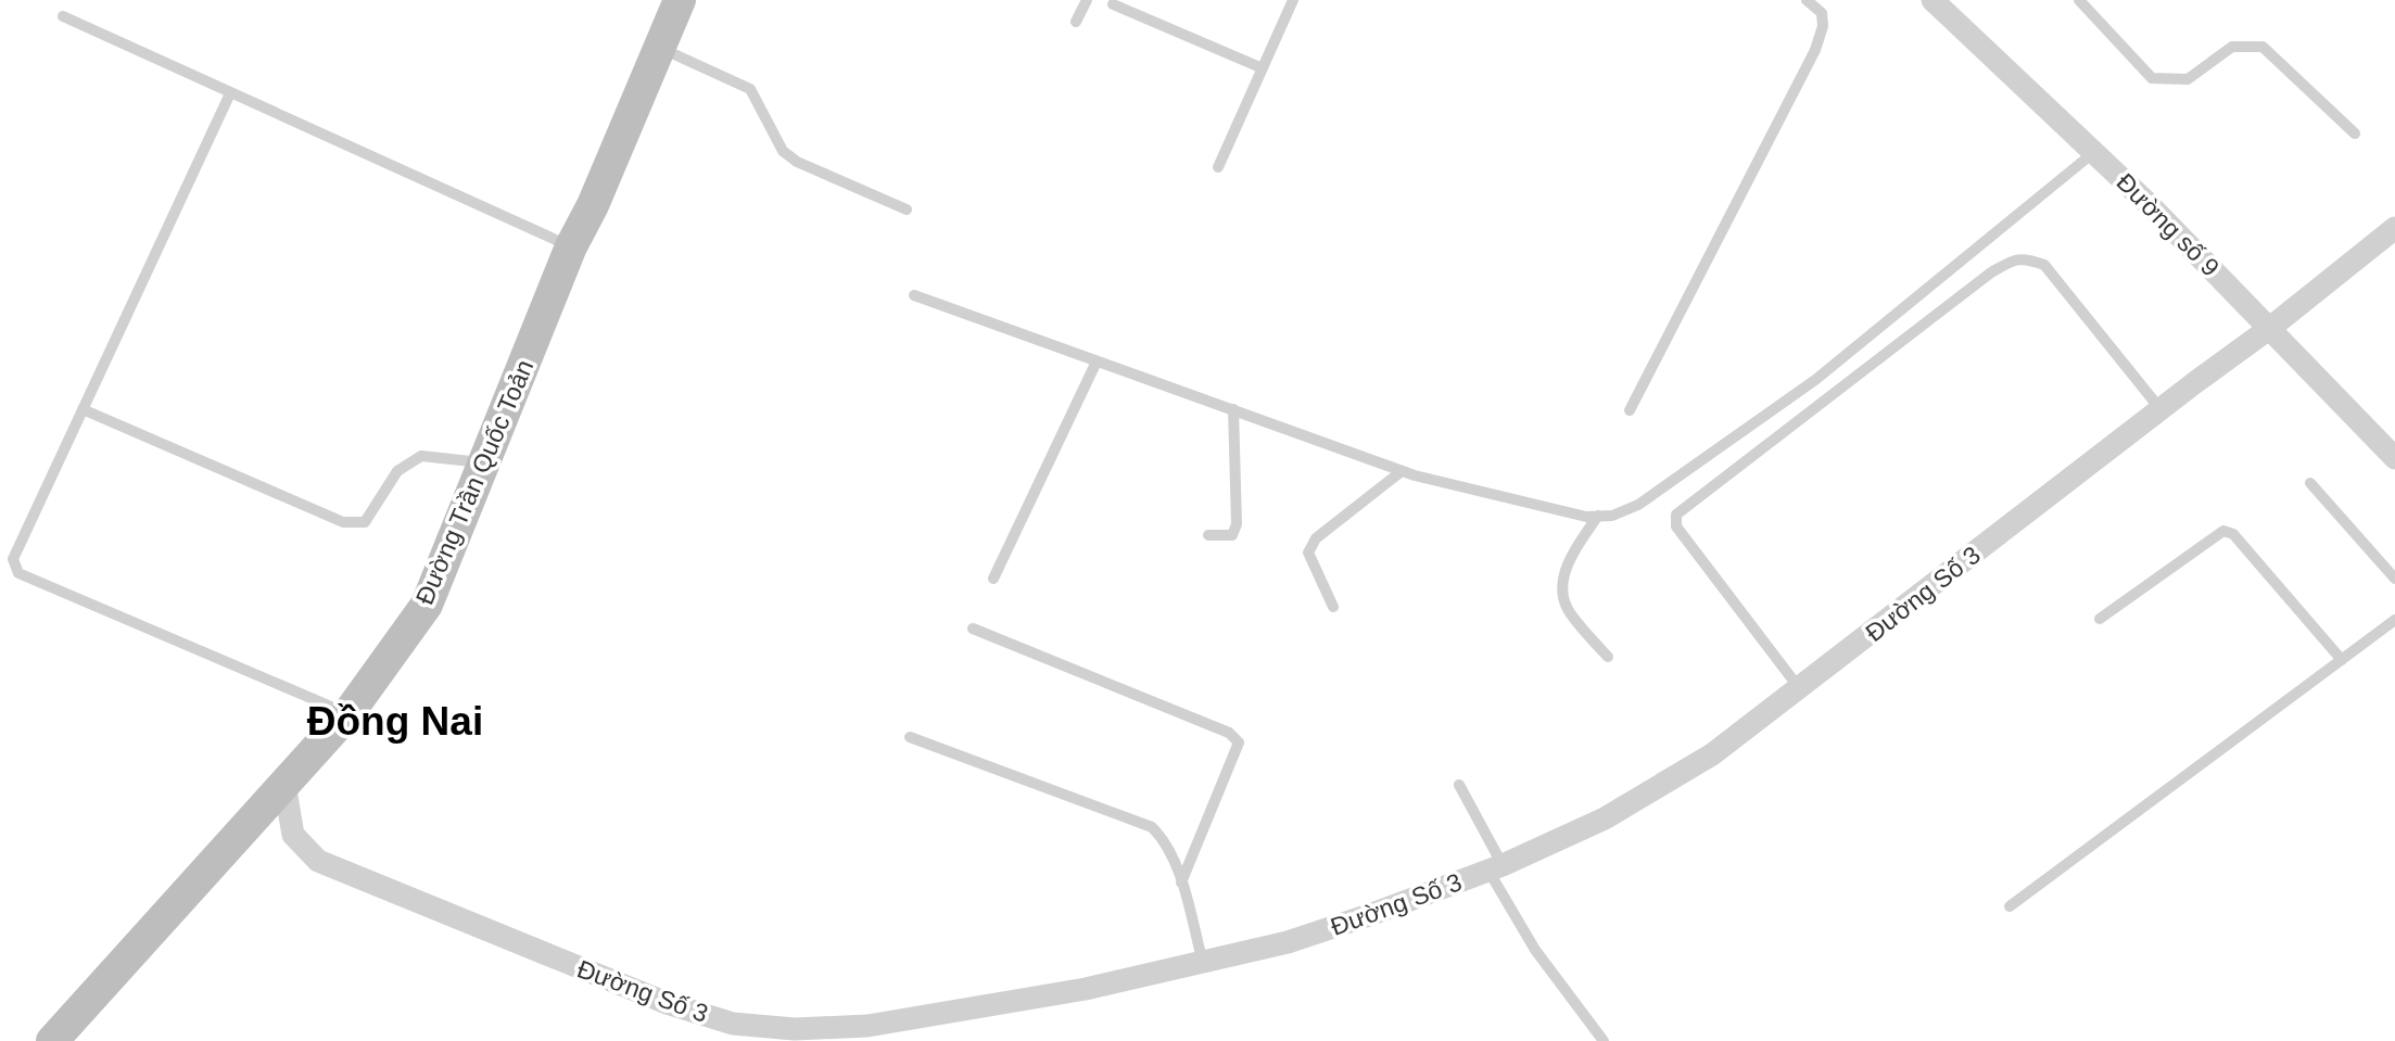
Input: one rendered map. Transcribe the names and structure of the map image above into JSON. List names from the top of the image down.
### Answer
{
  "streets": {
    "main road": ["Đường Trần Quốc Toản"],
    "street": ["Đường số 9", "Đường Số 3"]
  },
  "crossings": [
    ["Đường số 9", "Đường Số 3"],
    ["Đường Trần Quốc Toản", "Đường Số 3"]
  ],
  "districts": ["Đồng Nai"]
}
